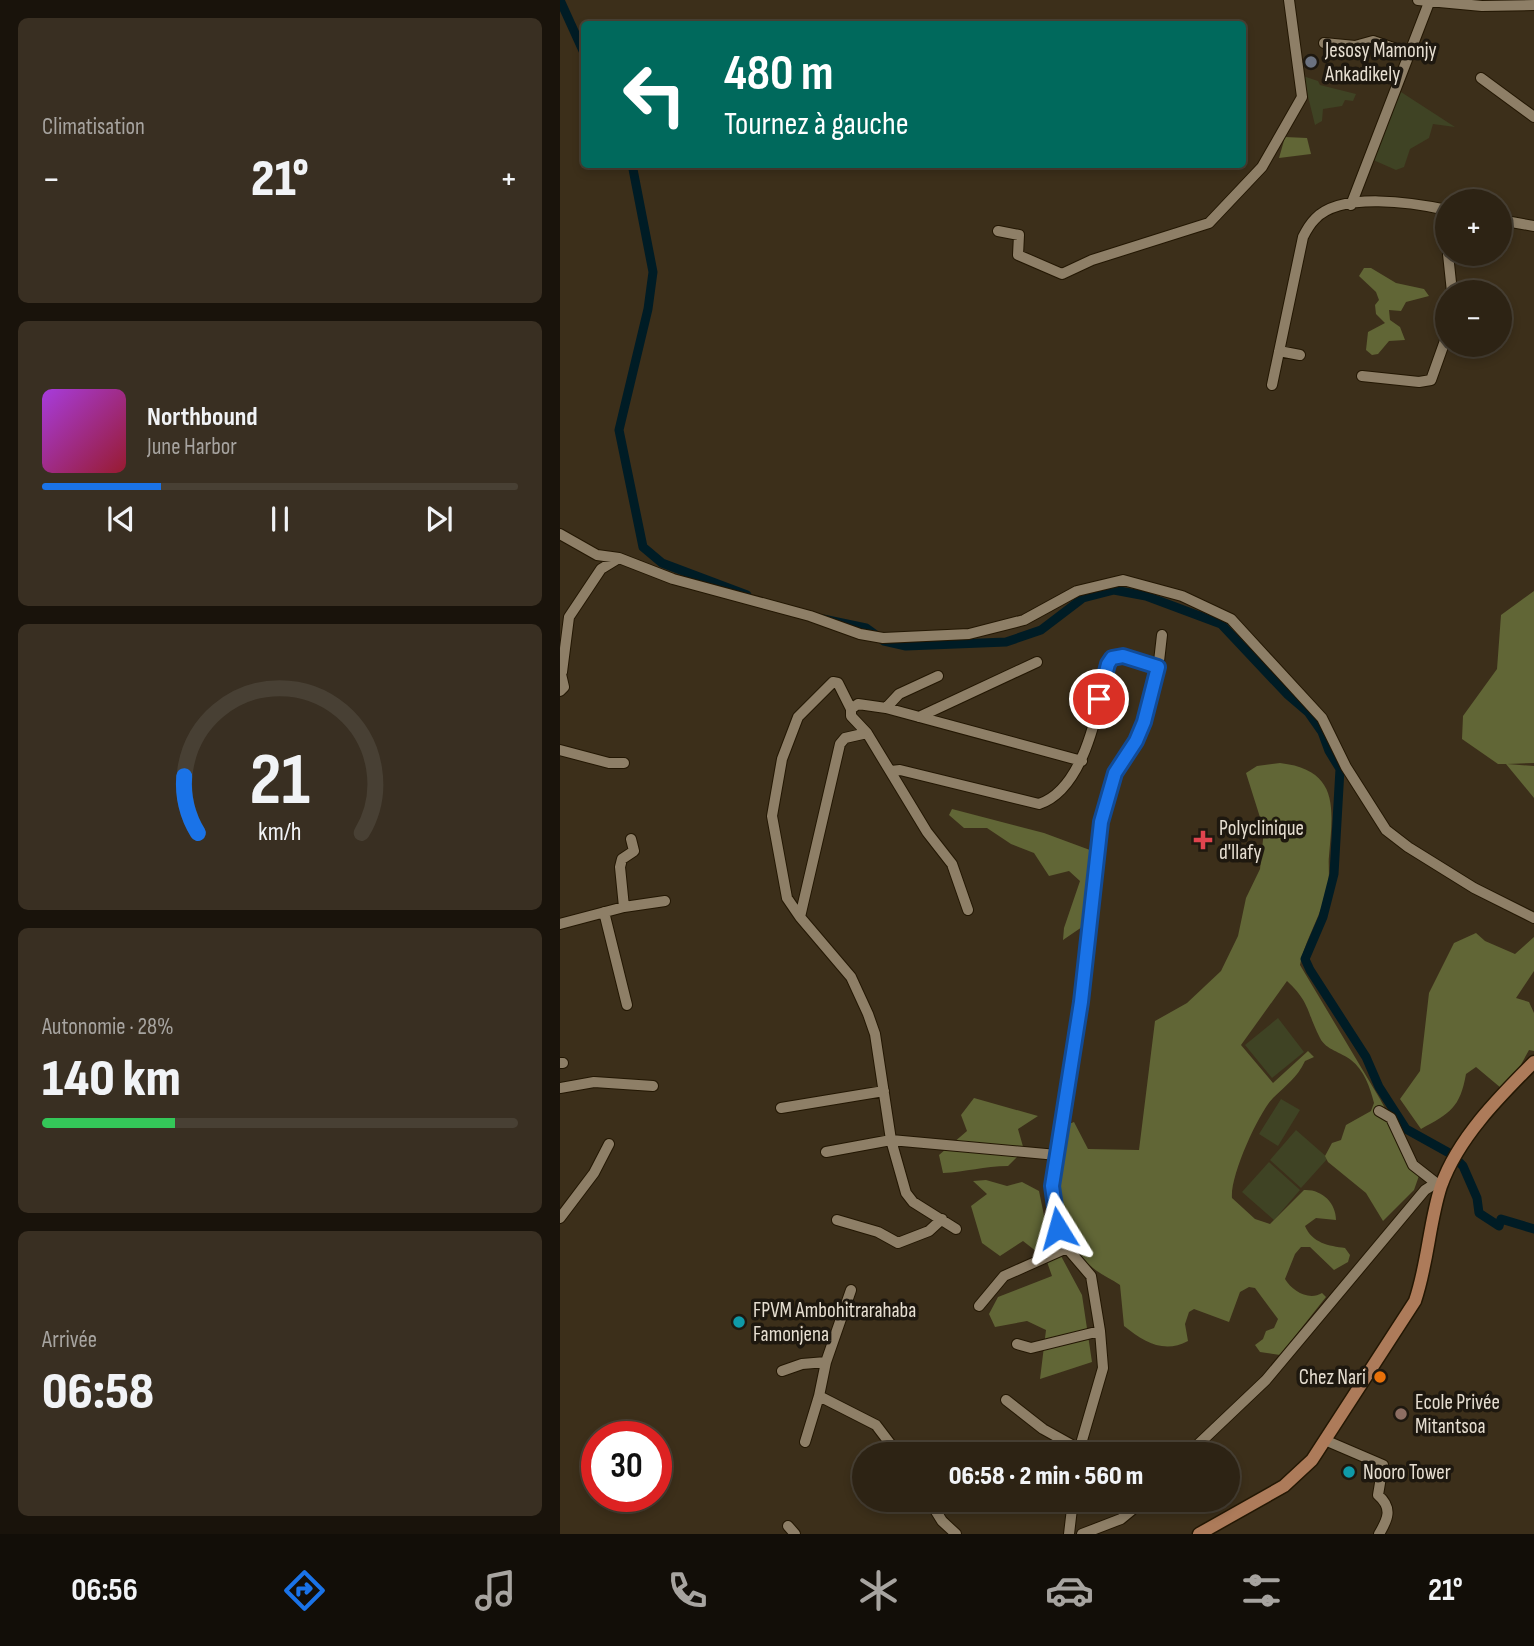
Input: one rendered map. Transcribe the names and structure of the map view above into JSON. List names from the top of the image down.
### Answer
{
  "places": {
    "other": [
      "Jesosy Mamonjy Ankadikely",
      "FPVM Ambohitrarahaba Famonjena",
      "Chez Nari",
      "Ecole Privée Mitantsoa",
      "Nooro Tower"
    ],
    "health": ["Polyclinique d'Ilafy"]
  },
  "page": {
    "tile": [
      "Climatisation",
      ["Autonomie · 28%", "140 km"],
      ["Arrivée", "06:58"]
    ],
    "turn": ["480 m", "Tournez à gauche"],
    "heat": ["−", "21°", "+"],
    "map_buttons": ["+", "−"],
    "song": ["Northbound", "June Harbor"],
    "limit": "30",
    "trip": "06:58 · 2 min · 560 m",
    "tabs": ["06:56", "21°"],
    "gauge": ["21", "km/h"]
  }
}
